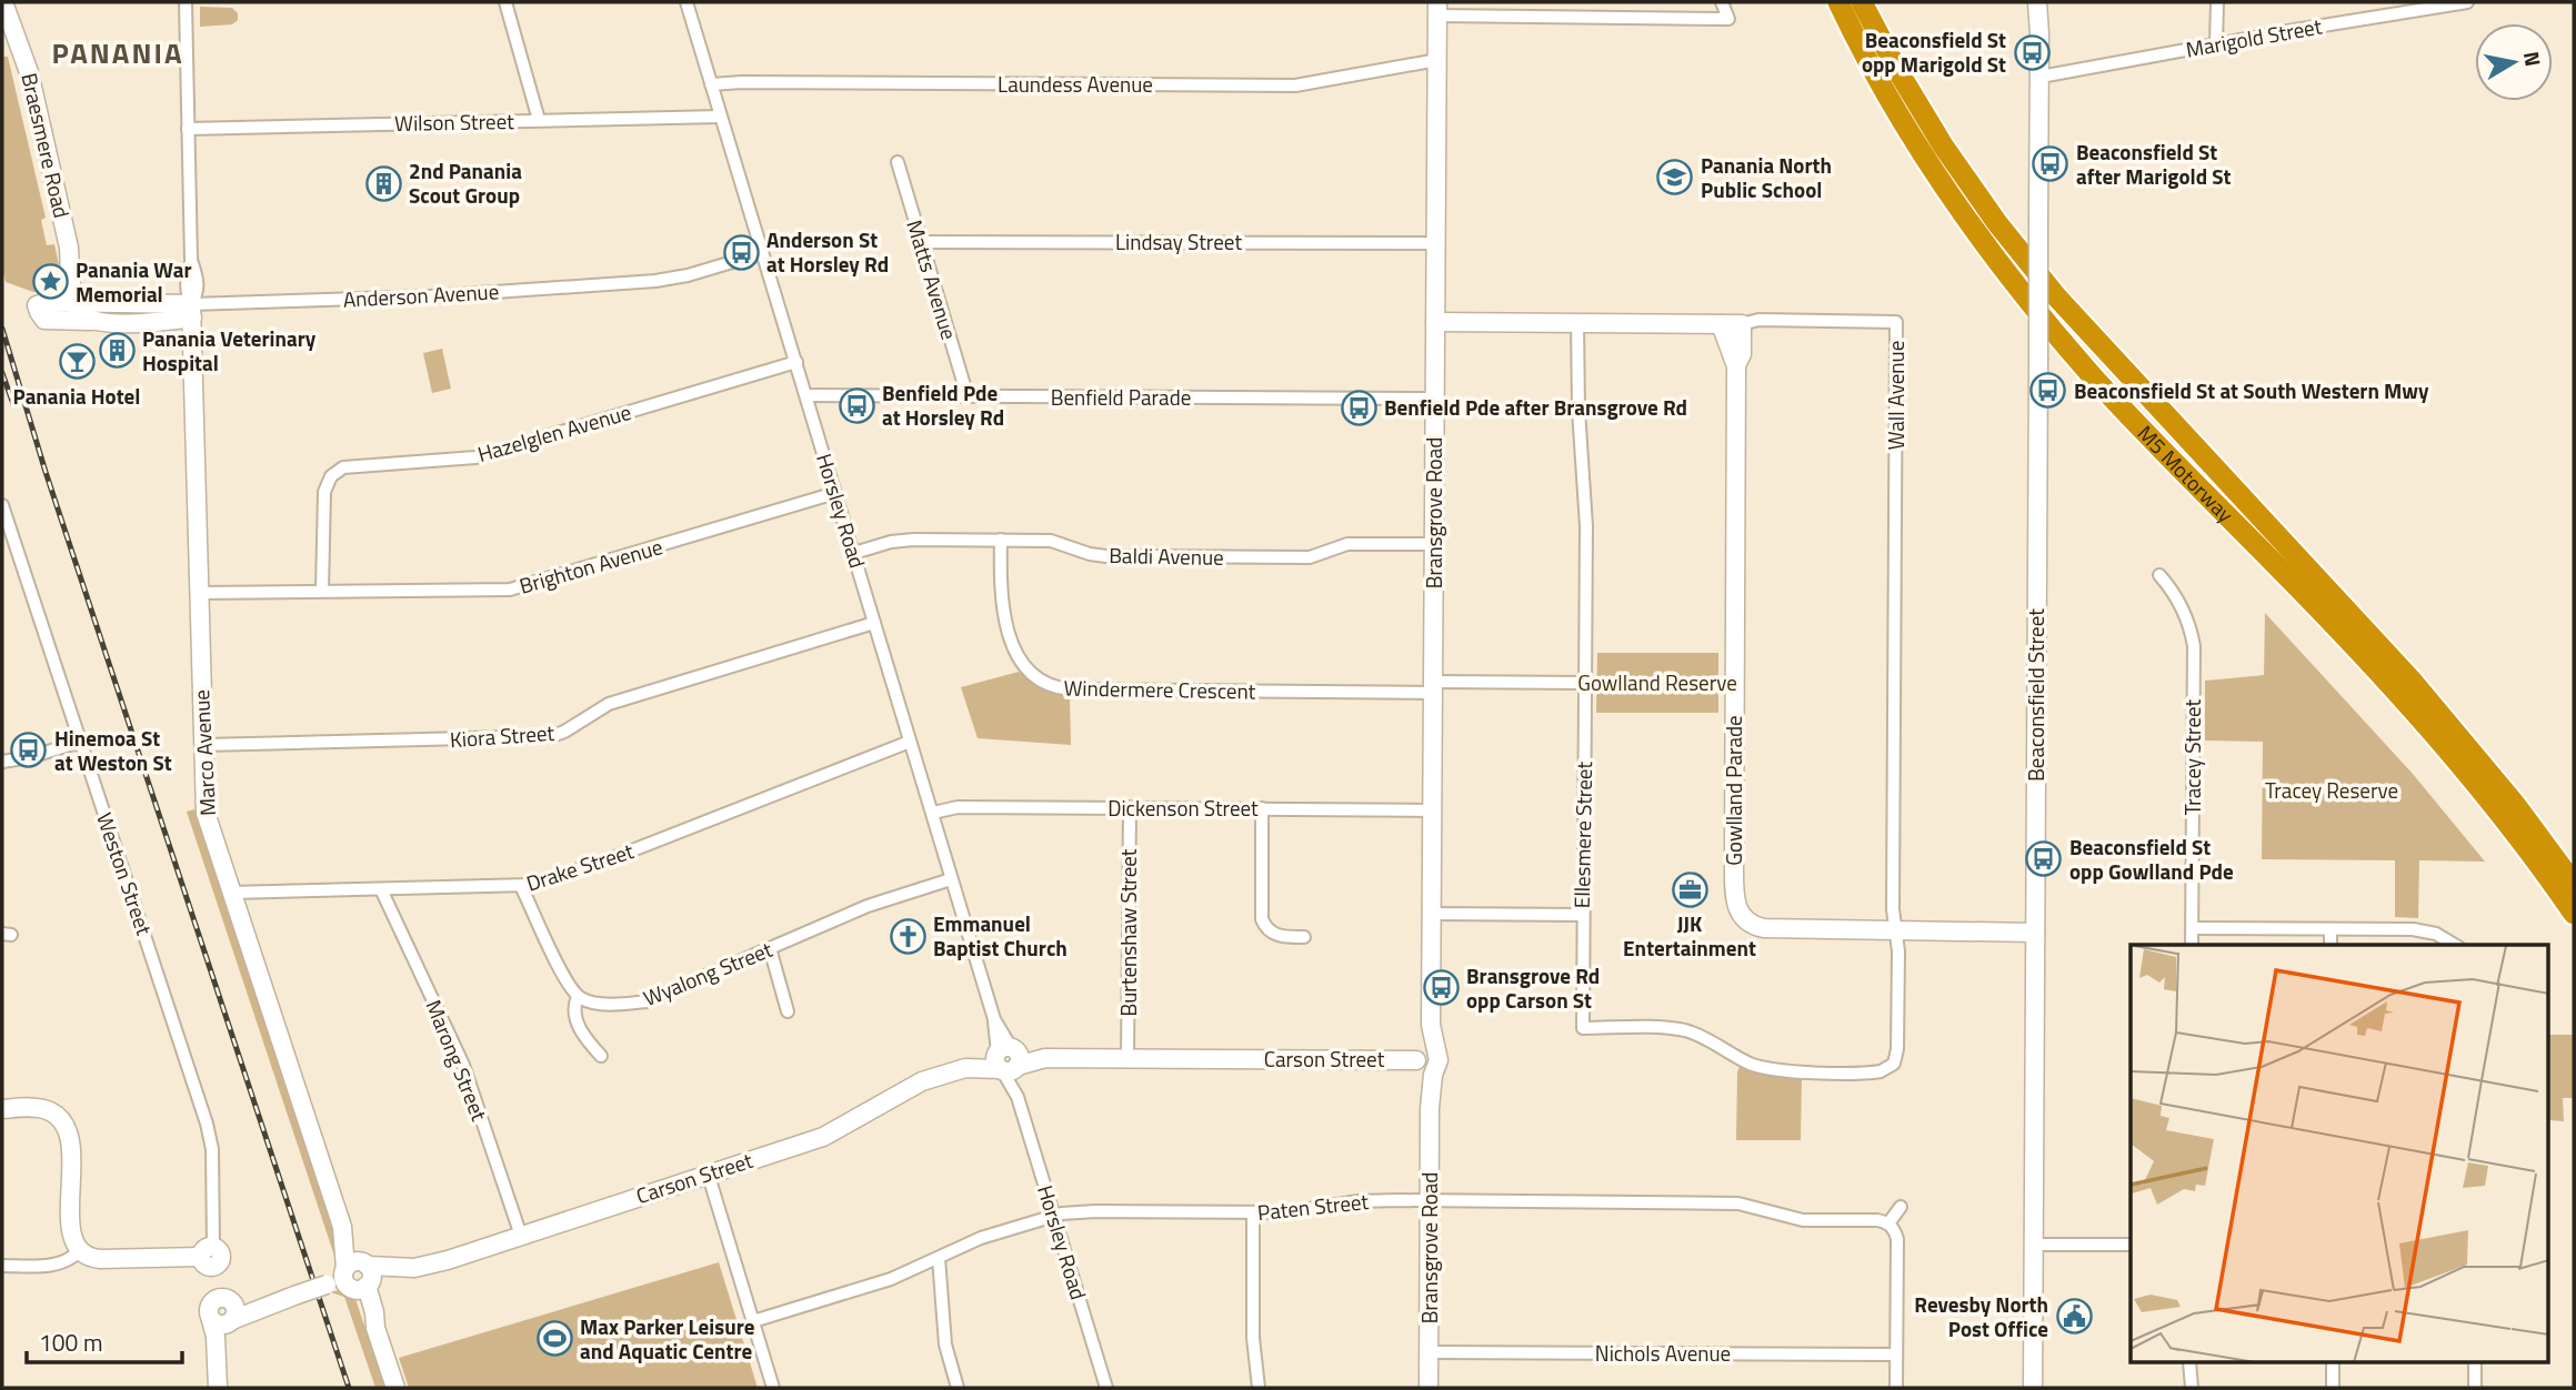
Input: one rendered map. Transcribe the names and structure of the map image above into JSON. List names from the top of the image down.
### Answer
{
  "streets": {
    "highway": ["M5 Motorway"],
    "street": [
      "Marigold Street",
      "Laundess Avenue",
      "Wilson Street",
      "Braesmere Road",
      "Lindsay Street",
      "Matts Avenue",
      "Anderson Avenue",
      "Wall Avenue",
      "Benfield Parade",
      "Hazelglen Avenue",
      "Horsley Road",
      "Bransgrove Road",
      "Baldi Avenue",
      "Brighton Avenue",
      "Windermere Crescent",
      "Beaconsfield Street",
      "Kiora Street",
      "Marco Avenue",
      "Tracey Street",
      "Gowlland Parade",
      "Dickenson Street",
      "Ellesmere Street",
      "Drake Street",
      "Weston Street",
      "Burtenshaw Street",
      "Wyalong Street",
      "Carson Street",
      "Marong Street",
      "Paten Street",
      "Nichols Avenue"
    ]
  },
  "crossings": [
    ["Marigold Street", "Beaconsfield Street"],
    ["Laundess Avenue", "Horsley Road"],
    ["Laundess Avenue", "Bransgrove Road"],
    ["Wilson Street", "Horsley Road"],
    ["Wilson Street", "Marco Avenue"],
    ["Braesmere Road", "Anderson Avenue"],
    ["Lindsay Street", "Matts Avenue"],
    ["Lindsay Street", "Bransgrove Road"],
    ["Matts Avenue", "Benfield Parade"],
    ["Anderson Avenue", "Horsley Road"],
    ["Anderson Avenue", "Marco Avenue"],
    ["Wall Avenue", "Bransgrove Road"],
    ["Wall Avenue", "Gowlland Parade"],
    ["Wall Avenue", "Ellesmere Street"],
    ["Benfield Parade", "Horsley Road"],
    ["Benfield Parade", "Bransgrove Road"],
    ["Hazelglen Avenue", "Horsley Road"],
    ["Hazelglen Avenue", "Brighton Avenue"],
    ["Horsley Road", "Baldi Avenue"],
    ["Horsley Road", "Brighton Avenue"],
    ["Horsley Road", "Kiora Street"],
    ["Horsley Road", "Dickenson Street"],
    ["Horsley Road", "Drake Street"],
    ["Horsley Road", "Wyalong Street"],
    ["Horsley Road", "Carson Street"],
    ["Horsley Road", "Paten Street"],
    ["Bransgrove Road", "Baldi Avenue"],
    ["Bransgrove Road", "Windermere Crescent"],
    ["Bransgrove Road", "Dickenson Street"],
    ["Bransgrove Road", "Carson Street"],
    ["Bransgrove Road", "Paten Street"],
    ["Bransgrove Road", "Nichols Avenue"],
    ["Baldi Avenue", "Windermere Crescent"],
    ["Brighton Avenue", "Marco Avenue"],
    ["Windermere Crescent", "Ellesmere Street"],
    ["Beaconsfield Street", "Gowlland Parade"],
    ["Kiora Street", "Marco Avenue"],
    ["Marco Avenue", "Drake Street"],
    ["Marco Avenue", "Carson Street"],
    ["Dickenson Street", "Burtenshaw Street"],
    ["Drake Street", "Marong Street"],
    ["Weston Street", "Carson Street"],
    ["Burtenshaw Street", "Carson Street"],
    ["Carson Street", "Marong Street"]
  ],
  "districts": ["PANANIA"],
  "parks": ["Gowlland Reserve", "Tracey Reserve"],
  "places": {
    "bus stop": [
      "Beaconsfield St opp Marigold St",
      "Beaconsfield St after Marigold St",
      "Anderson St at Horsley Rd",
      "Beaconsfield St at South Western Mwy",
      "Benfield Pde at Horsley Rd",
      "Benfield Pde after Bransgrove Rd",
      "Hinemoa St at Weston St",
      "Beaconsfield St opp Gowlland Pde",
      "Bransgrove Rd opp Carson St"
    ],
    "school or university": ["Panania North Public School"],
    "building": ["2nd Panania Scout Group", "Panania Veterinary Hospital"],
    "place": ["Panania War Memorial"],
    "bar": ["Panania Hotel"],
    "office": ["JJK Entertainment"],
    "church": ["Emmanuel Baptist Church"],
    "public building": ["Revesby North Post Office"],
    "sports": ["Max Parker Leisure and Aquatic Centre"]
  },
  "scale_bar": "100 m",
  "north": "right"
}
